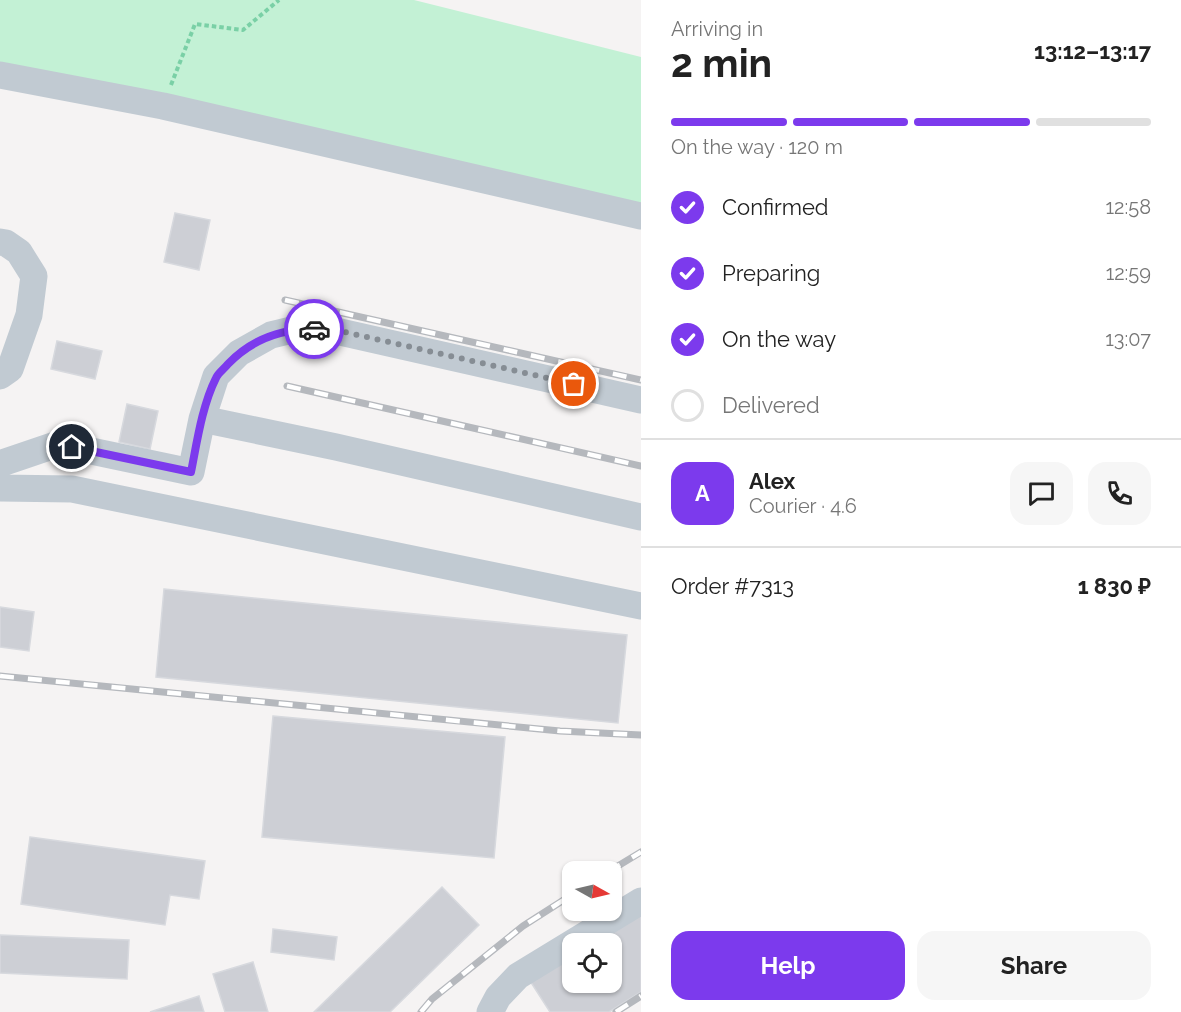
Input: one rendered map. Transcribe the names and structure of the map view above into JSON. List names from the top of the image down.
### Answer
{
  "north": "right",
  "page": {
    "heading": ["2 min", "Arriving in", "13:12–13:17"],
    "panel": [
      "Alex",
      "Courier · 4.6",
      "Order #7313",
      "1 830 ₽"
    ],
    "bar": "On the way · 120 m",
    "list": [
      ["Confirmed", "12:58"],
      ["Preparing", "12:59"],
      ["On the way", "13:07"],
      "Delivered"
    ],
    "round": "A",
    "buttons": ["Help", "Share"]
  }
}
